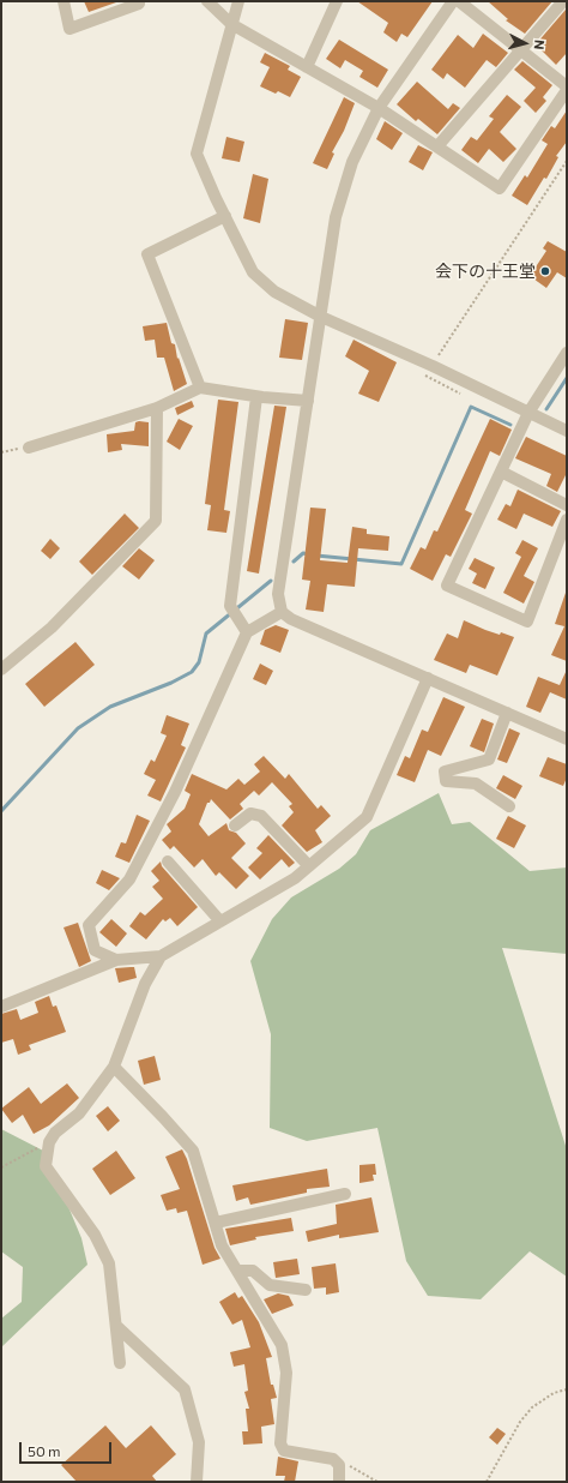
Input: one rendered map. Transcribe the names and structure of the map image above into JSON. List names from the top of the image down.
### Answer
{
  "places": ["会下の十王堂"],
  "scale_bar": "50 m",
  "north": "right"
}
